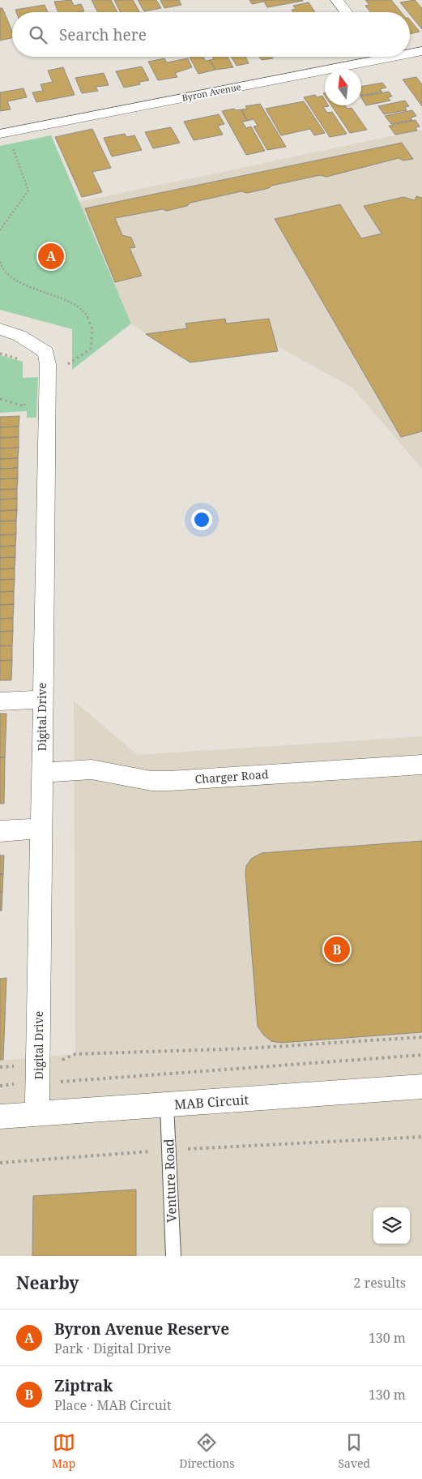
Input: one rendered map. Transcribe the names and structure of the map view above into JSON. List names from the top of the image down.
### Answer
{
  "streets": {
    "street": [
      "Byron Avenue",
      "Digital Drive",
      "Charger Road",
      "MAB Circuit"
    ],
    "lane": ["Venture Road"]
  },
  "crossings": [
    ["Digital Drive", "Charger Road"],
    ["Digital Drive", "MAB Circuit"],
    ["MAB Circuit", "Venture Road"]
  ],
  "north": "top",
  "page": {
    "search": "Search here",
    "pins": ["A", "B"],
    "heading": ["Nearby", "2 results"],
    "list": [
      {
        "mark": "A",
        "name": "Byron Avenue Reserve",
        "note": "Park · Digital Drive",
        "value": "130 m"
      },
      {
        "mark": "B",
        "name": "Ziptrak",
        "note": "Place · MAB Circuit",
        "value": "130 m"
      }
    ],
    "nav": ["Map", "Directions", "Saved"]
  }
}
